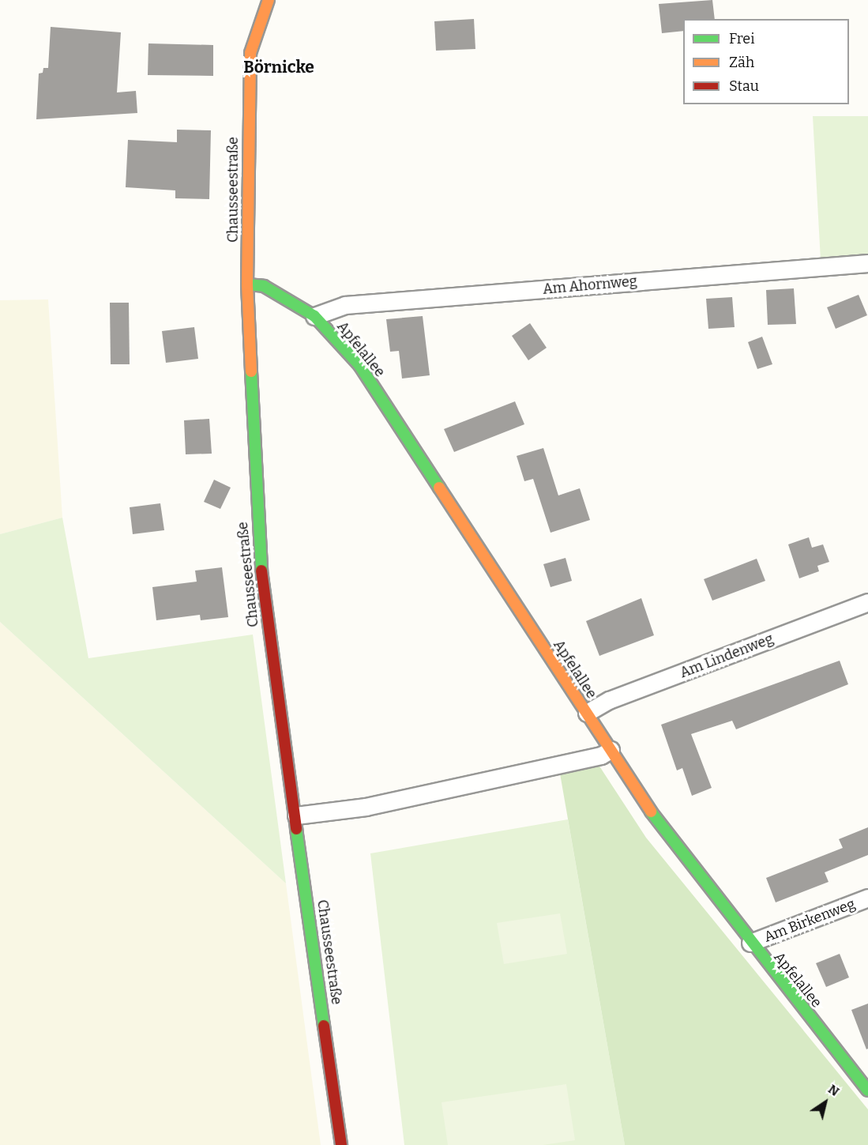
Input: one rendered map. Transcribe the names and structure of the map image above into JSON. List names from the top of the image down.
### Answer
{
  "streets": {
    "main road": ["Chausseestraße", "Apfelallee"],
    "street": ["Am Ahornweg", "Am Lindenweg", "Am Birkenweg"]
  },
  "crossings": [
    ["Chausseestraße", "Apfelallee"],
    ["Am Ahornweg", "Apfelallee"],
    ["Apfelallee", "Am Lindenweg"],
    ["Apfelallee", "Am Birkenweg"]
  ],
  "districts": ["Börnicke"],
  "legend": ["Frei", "Zäh", "Stau"],
  "north": "top right"
}
